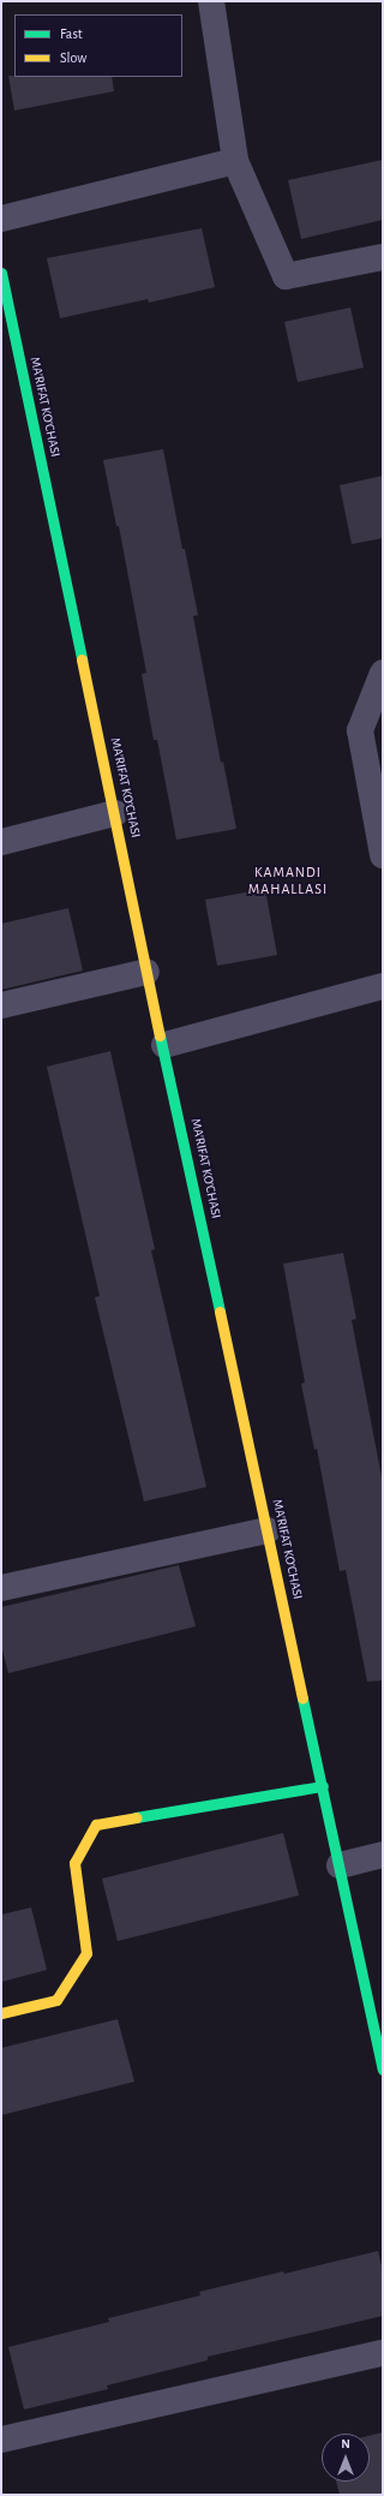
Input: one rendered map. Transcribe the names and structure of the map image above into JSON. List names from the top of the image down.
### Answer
{
  "streets": {
    "street": ["MA'RIFAT KO'CHASI"]
  },
  "districts": ["KAMANDI MAHALLASI"],
  "legend": ["Fast", "Slow"],
  "north": "top"
}
